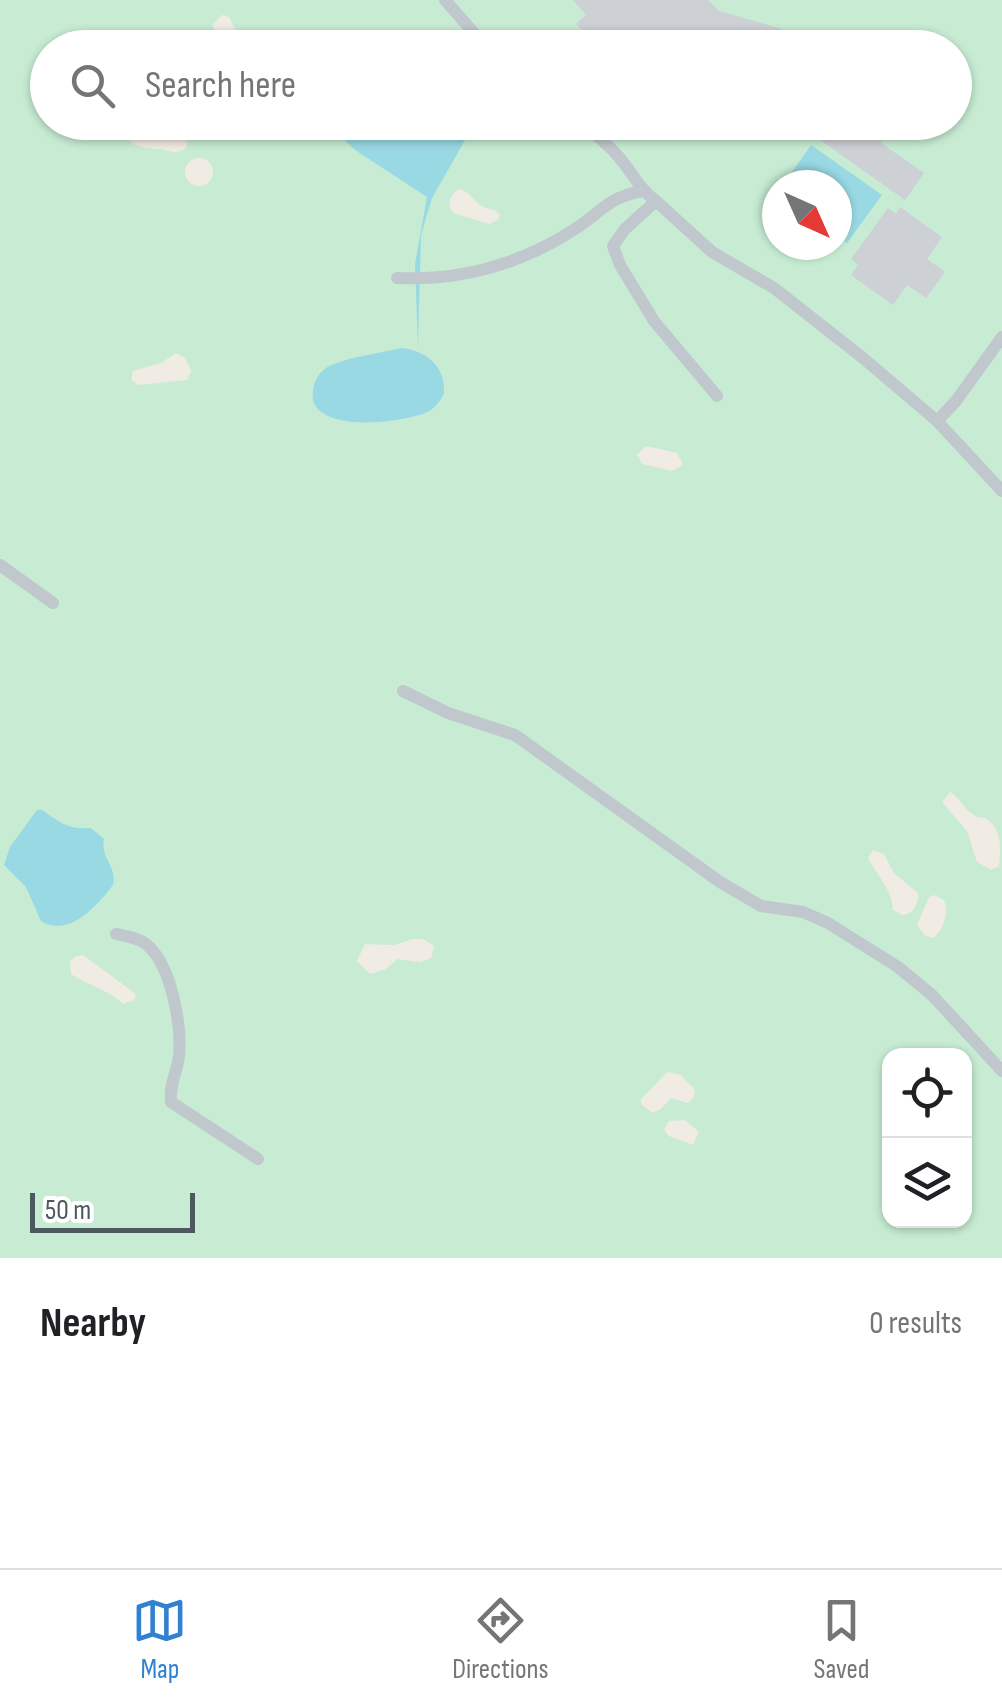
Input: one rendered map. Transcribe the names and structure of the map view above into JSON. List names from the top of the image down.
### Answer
{
  "scale_bar": "50 m",
  "north": "bottom right",
  "page": {
    "search": "Search here",
    "scale": "50 m",
    "heading": ["Nearby", "0 results"],
    "nav": ["Map", "Directions", "Saved"]
  }
}
